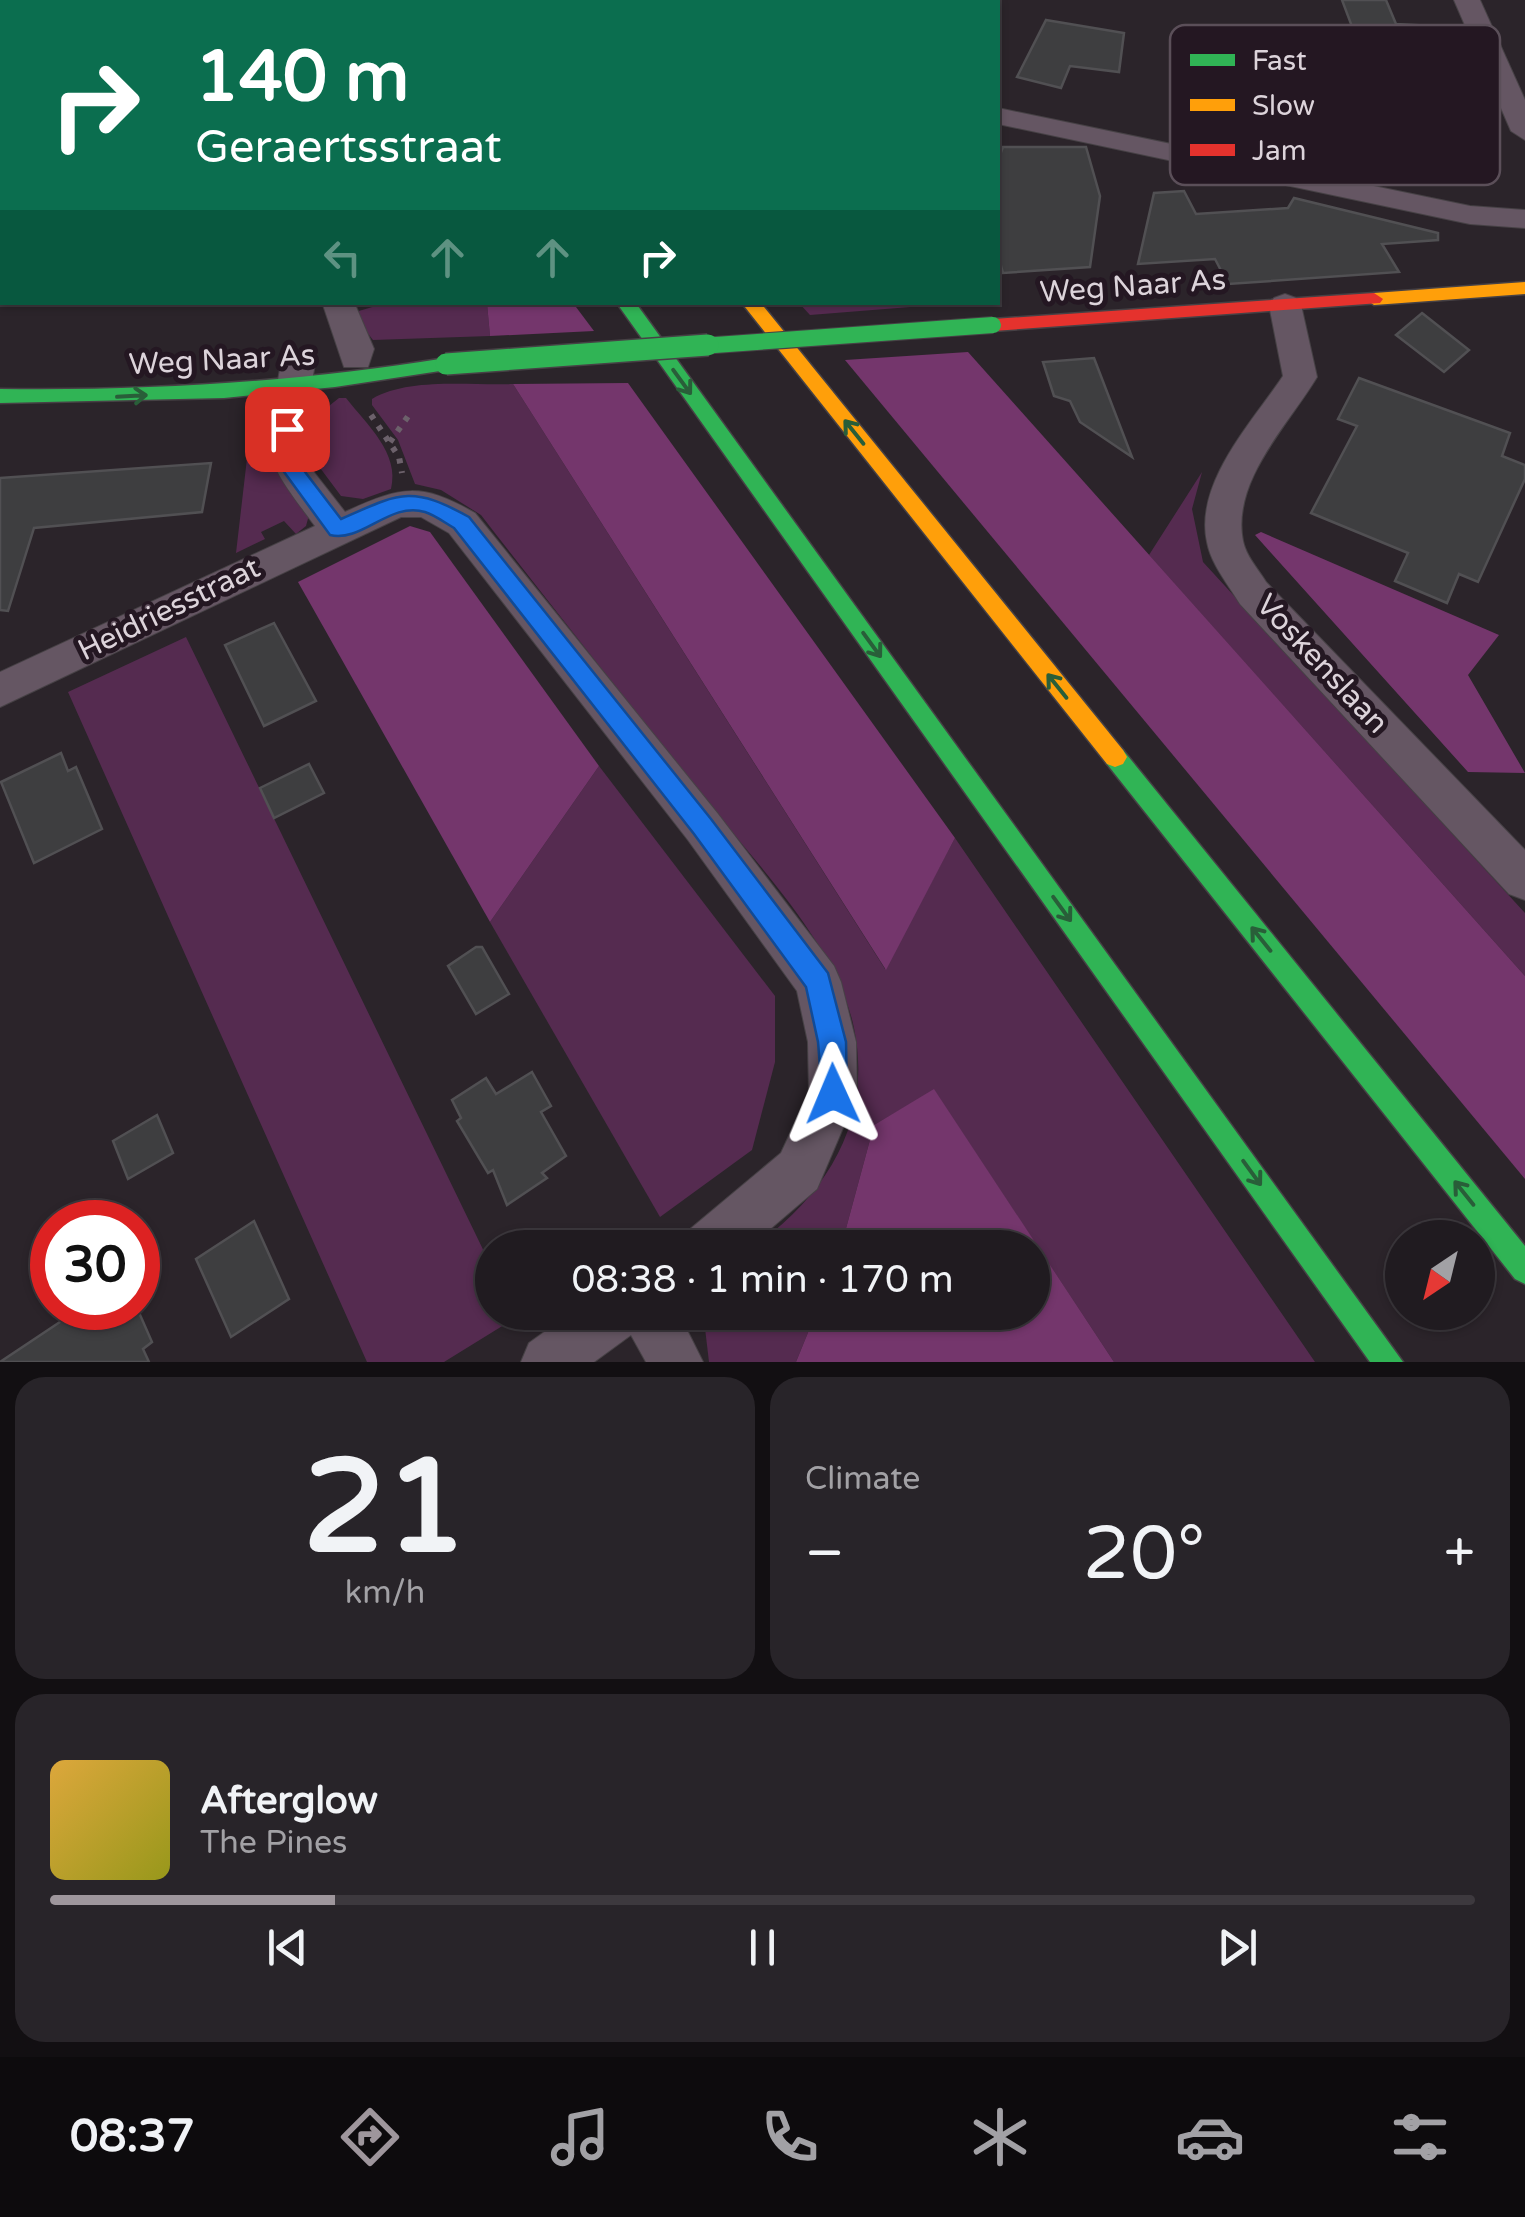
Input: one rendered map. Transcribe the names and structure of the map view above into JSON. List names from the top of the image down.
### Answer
{
  "streets": {
    "main road": ["Weg Naar As"],
    "street": ["Heidriesstraat", "Voskenslaan"]
  },
  "crossings": [
    ["Weg Naar As", "Voskenslaan"]
  ],
  "legend": ["Fast", "Slow", "Jam"],
  "north": "bottom left",
  "page": {
    "turn": ["140 m", "Geraertsstraat"],
    "limit": "30",
    "trip": "08:38 · 1 min · 170 m",
    "tile": [
      ["21", "km/h"],
      "Climate"
    ],
    "heat": ["−", "20°", "+"],
    "song": ["Afterglow", "The Pines"],
    "tabs": "08:37"
  }
}
